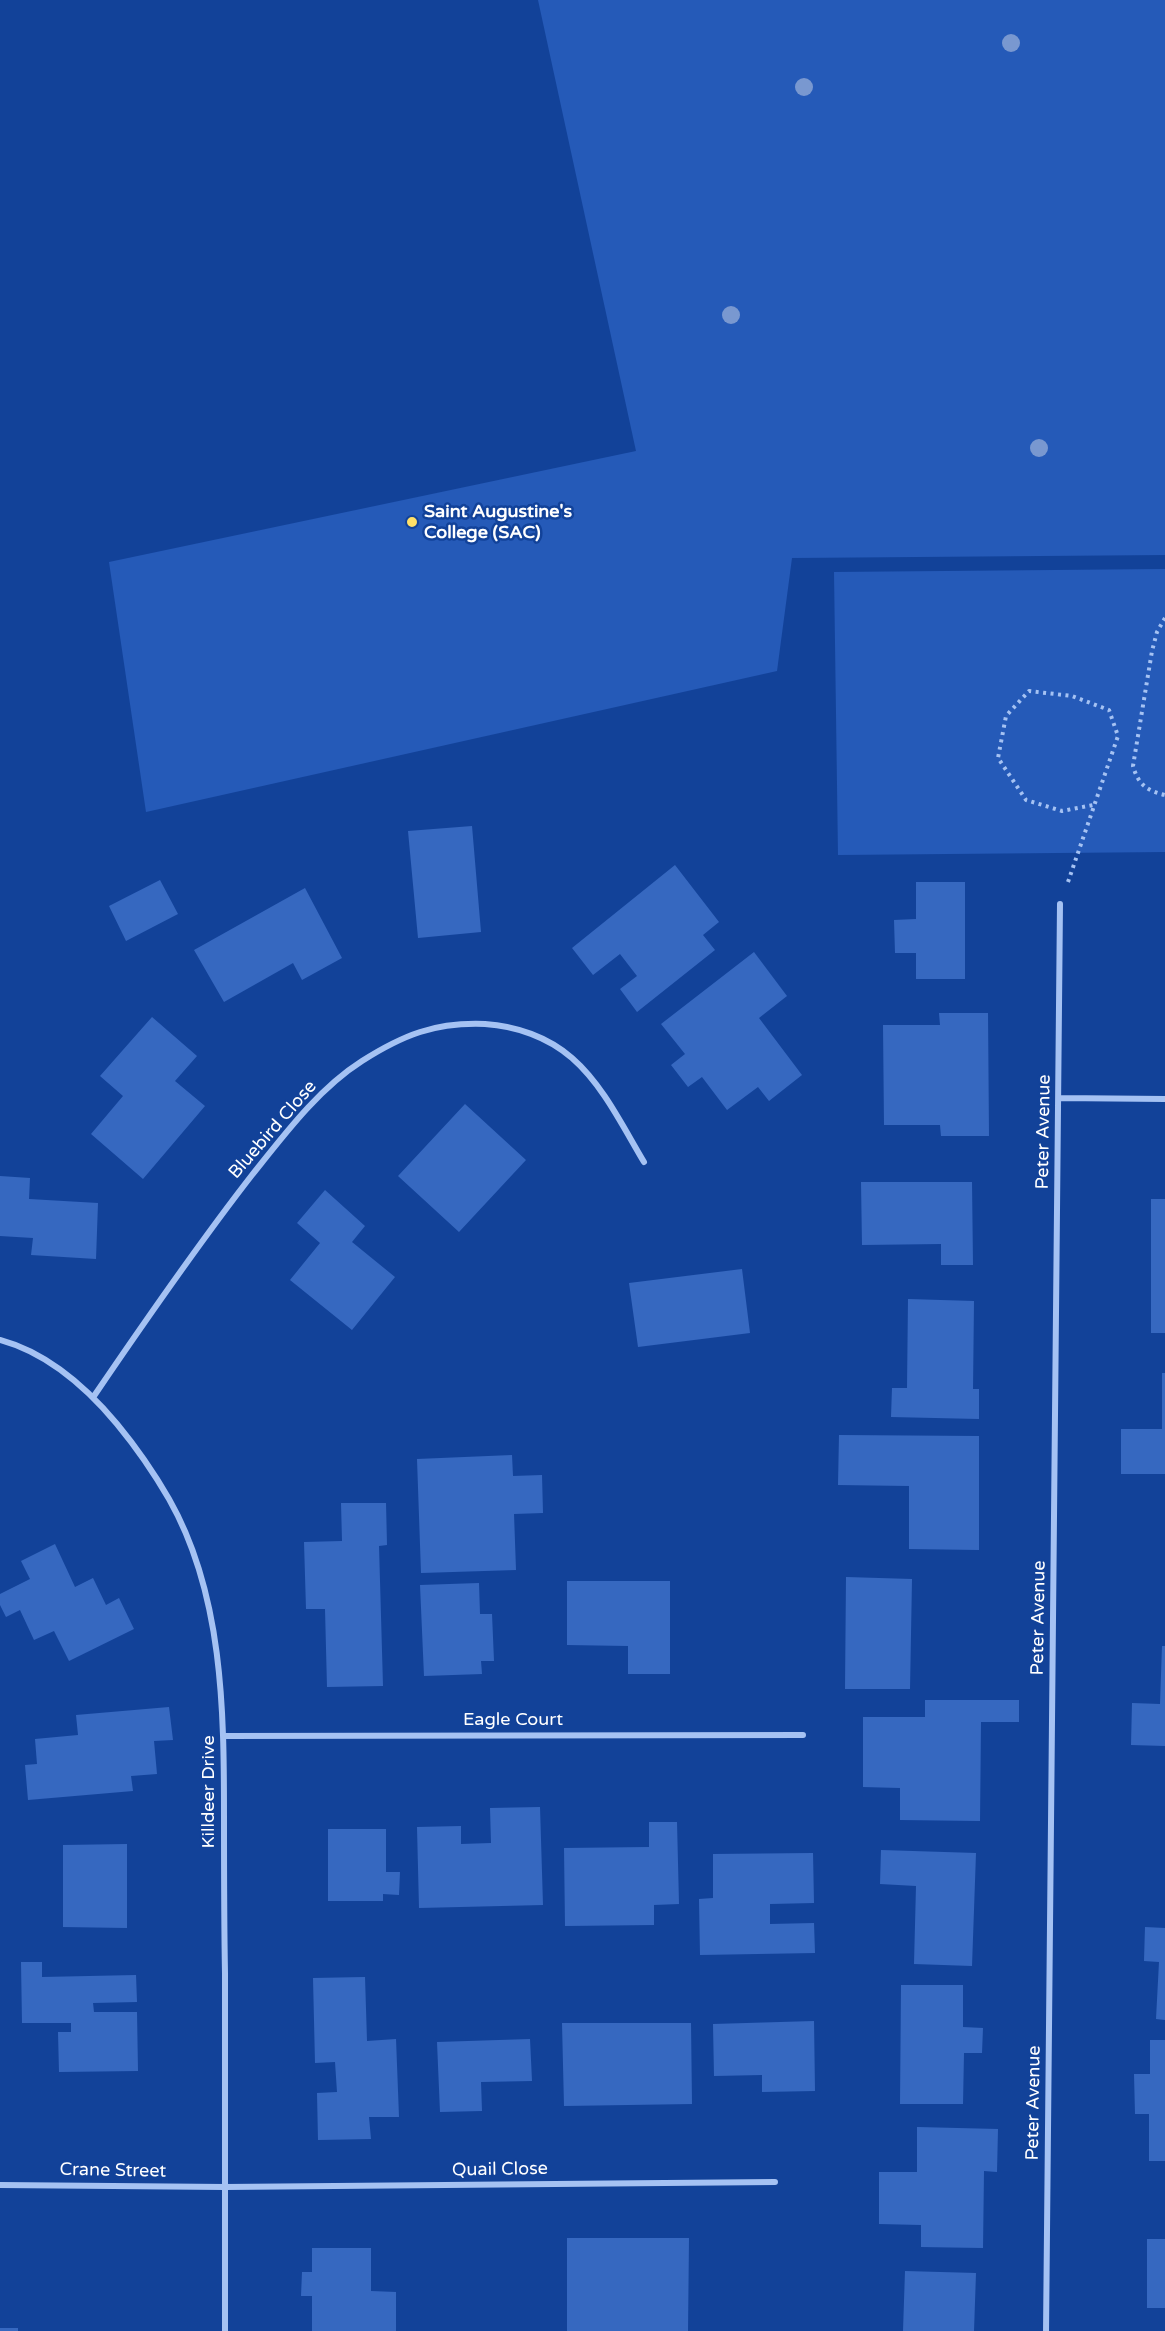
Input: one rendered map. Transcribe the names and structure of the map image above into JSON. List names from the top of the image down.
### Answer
{
  "streets": {
    "street": [
      "Bluebird Close",
      "Peter Avenue",
      "Eagle Court",
      "Killdeer Drive",
      "Quail Close",
      "Crane Street"
    ]
  },
  "crossings": [
    ["Bluebird Close", "Killdeer Drive"],
    ["Eagle Court", "Killdeer Drive"],
    ["Killdeer Drive", "Quail Close"],
    ["Killdeer Drive", "Crane Street"],
    ["Quail Close", "Crane Street"]
  ],
  "places": ["Saint Augustine's College (SAC)"]
}
